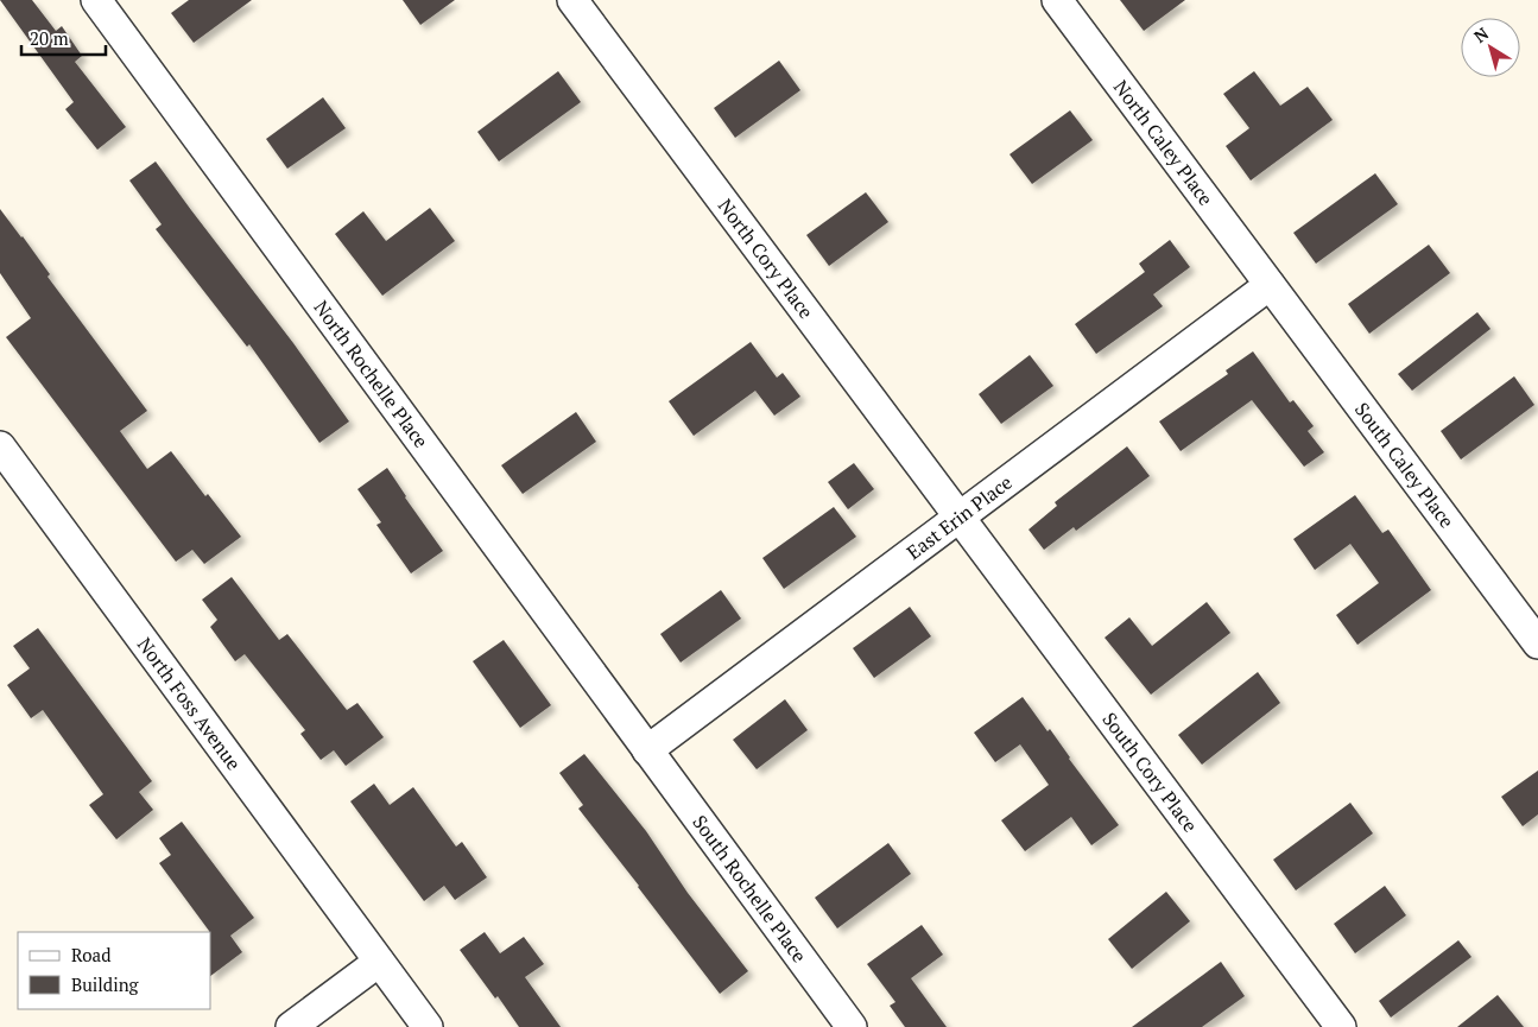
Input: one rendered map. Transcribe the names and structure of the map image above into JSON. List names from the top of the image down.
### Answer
{
  "streets": {
    "street": [
      "North Caley Place",
      "North Cory Place",
      "North Rochelle Place",
      "South Caley Place",
      "East Erin Place",
      "North Foss Avenue",
      "South Cory Place",
      "South Rochelle Place"
    ]
  },
  "crossings": [
    ["North Caley Place", "South Caley Place"],
    ["North Caley Place", "East Erin Place"],
    ["North Cory Place", "East Erin Place"],
    ["North Cory Place", "South Cory Place"],
    ["North Rochelle Place", "East Erin Place"],
    ["North Rochelle Place", "South Rochelle Place"],
    ["South Caley Place", "East Erin Place"],
    ["East Erin Place", "South Cory Place"],
    ["East Erin Place", "South Rochelle Place"]
  ],
  "legend": ["Road", "Building"],
  "scale_bar": "20 m",
  "north": "top left"
}
